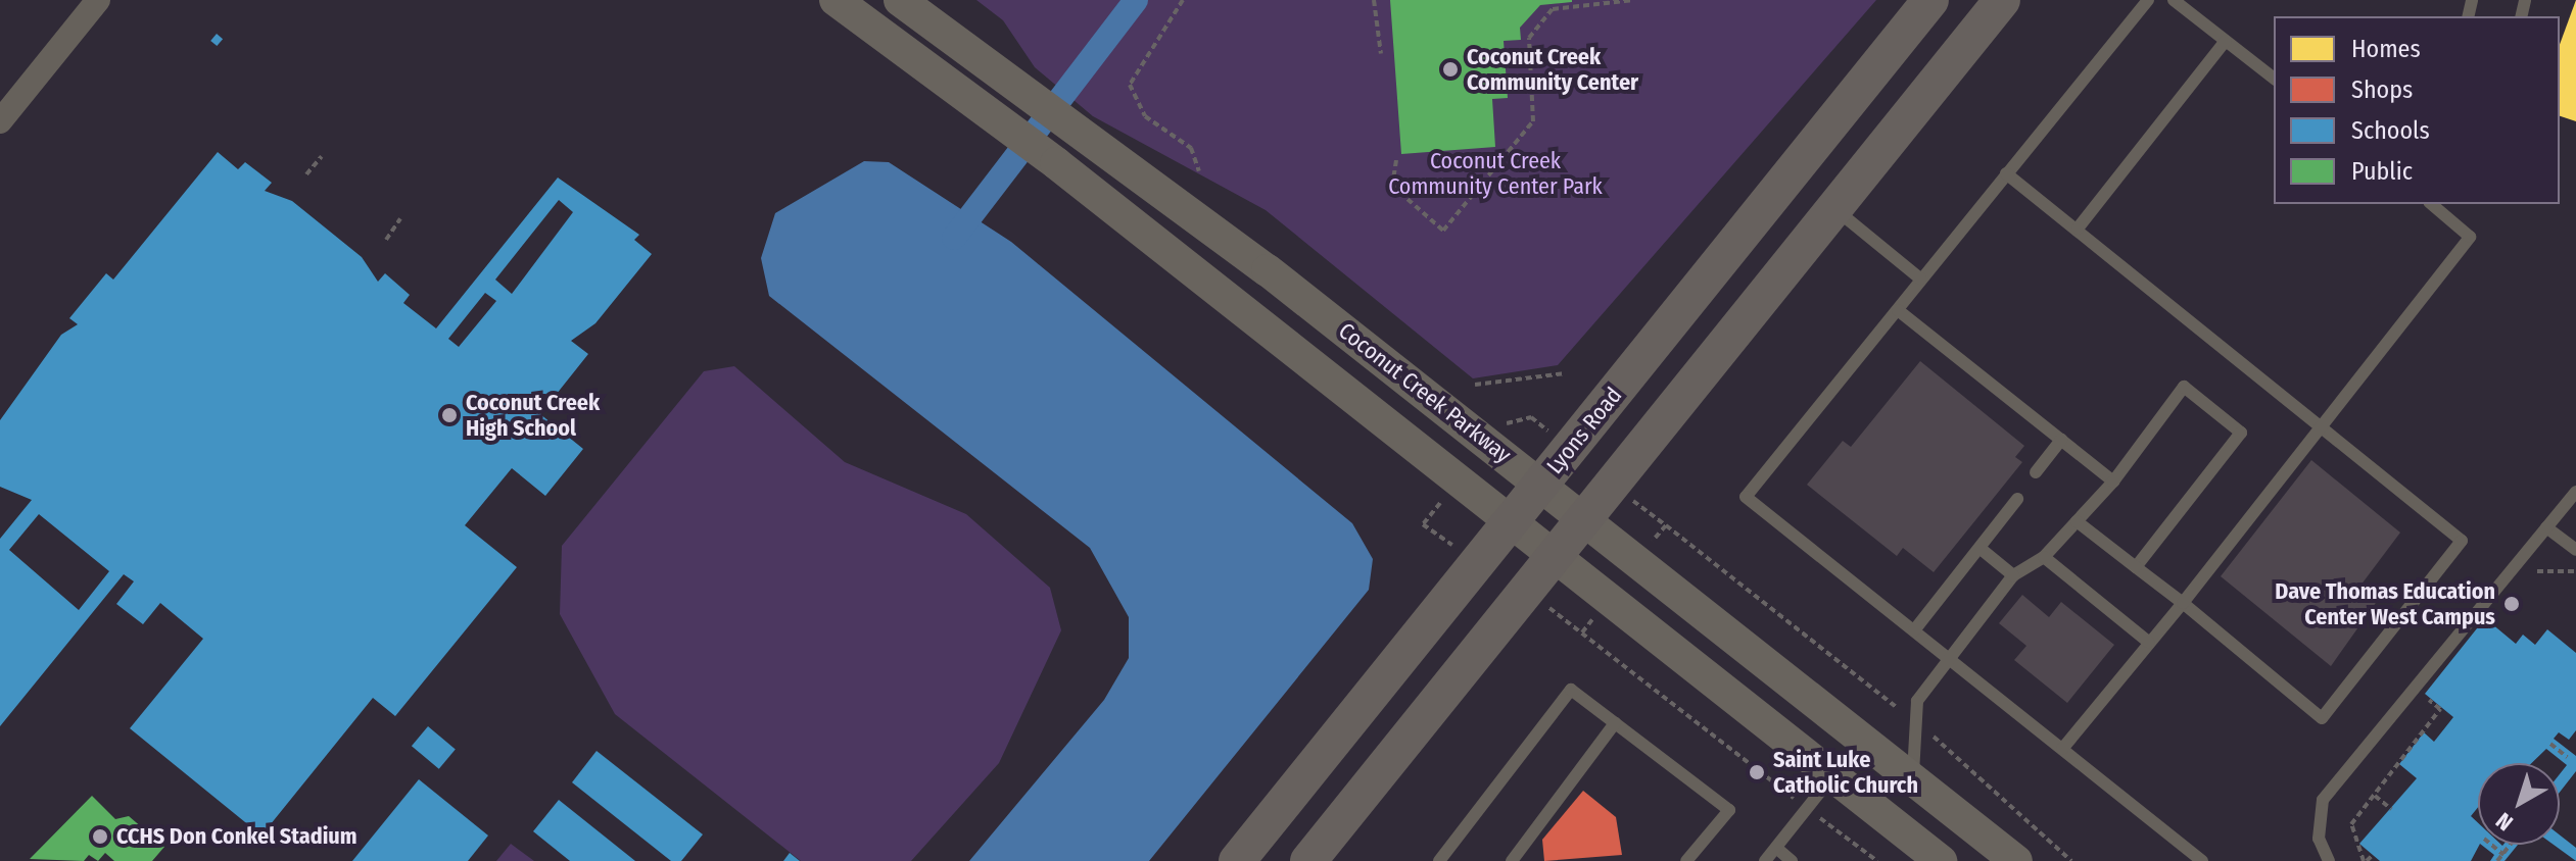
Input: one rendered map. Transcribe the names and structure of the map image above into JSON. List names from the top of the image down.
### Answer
{
  "streets": {
    "main road": ["Coconut Creek Parkway", "Lyons Road"]
  },
  "crossings": [
    ["Coconut Creek Parkway", "Lyons Road"]
  ],
  "parks": ["Coconut Creek Community Center Park"],
  "places": [
    "Coconut Creek Community Center",
    "Coconut Creek High School",
    "Dave Thomas Education Center West Campus",
    "Saint Luke Catholic Church",
    "CCHS Don Conkel Stadium"
  ],
  "legend": [
    "Homes",
    "Shops",
    "Schools",
    "Public"
  ],
  "north": "bottom left"
}
